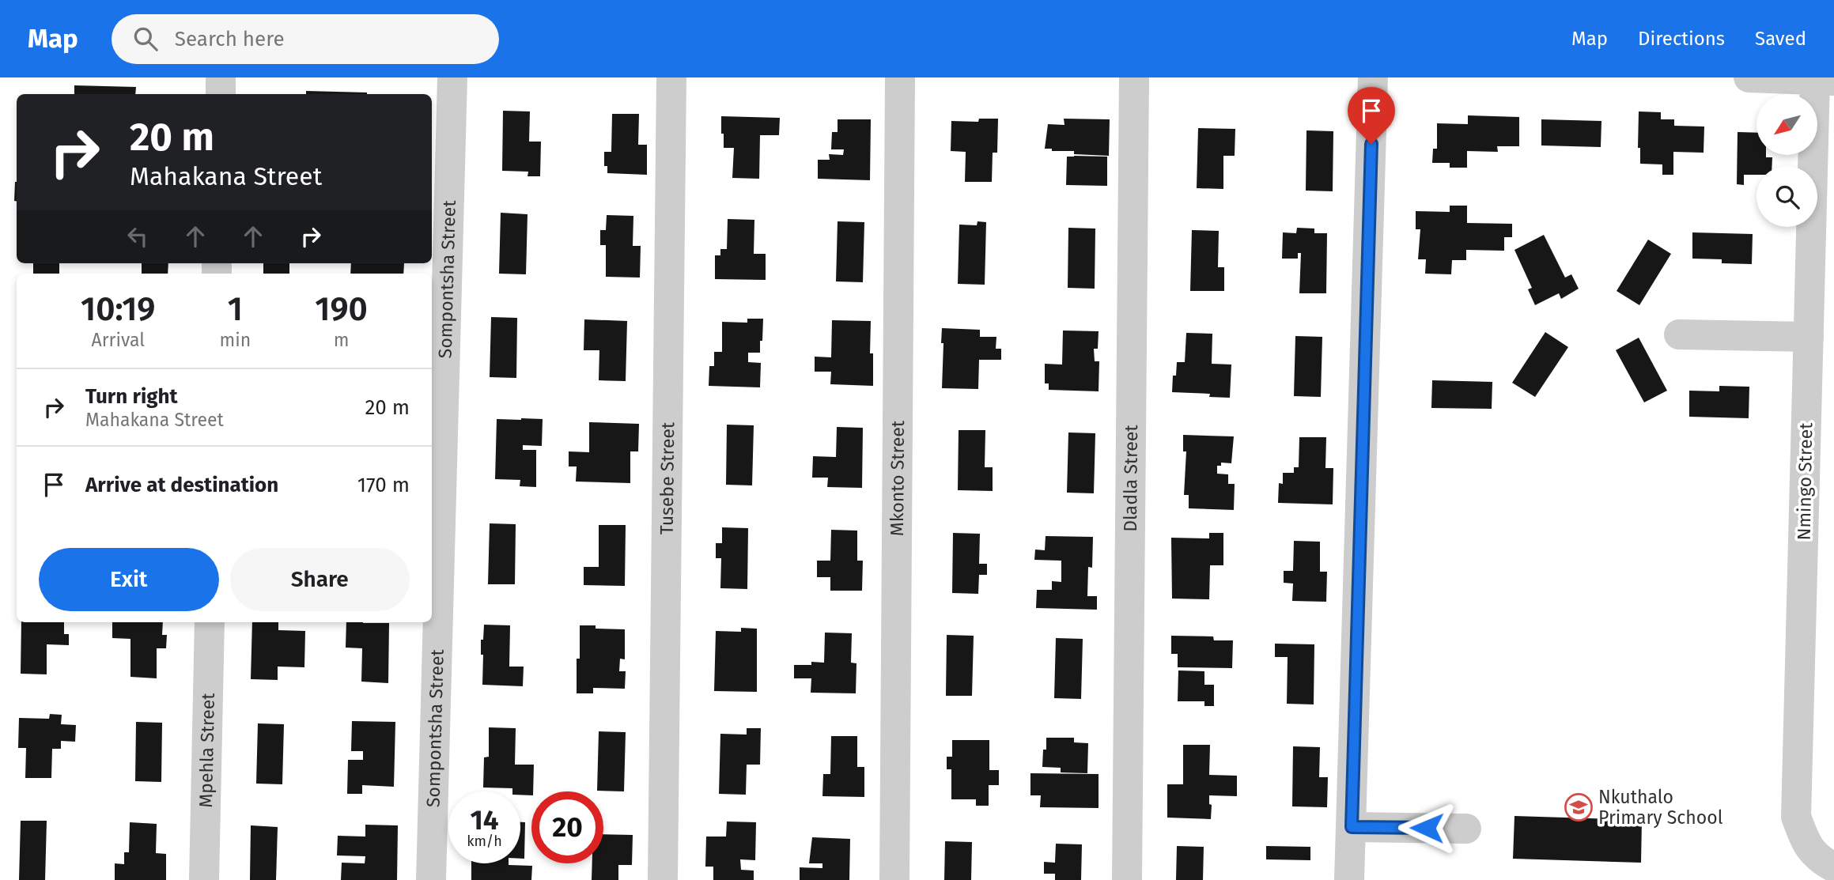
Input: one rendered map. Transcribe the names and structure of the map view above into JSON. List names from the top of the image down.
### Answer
{
  "streets": {
    "street": [
      "Sompontsha Street",
      "Tusebe Street",
      "Mkonto Street",
      "Dladla Street",
      "Nmingo Street",
      "Mpehla Street"
    ]
  },
  "places": {
    "school or university": ["Nkuthalo Primary School"]
  },
  "north": "bottom left",
  "page": {
    "header": "Map",
    "search": "Search here",
    "nav": ["Map", "Directions", "Saved"],
    "turn": ["20 m", "Mahakana Street"],
    "eta": [
      "10:19",
      "Arrival",
      "1",
      "min",
      "190",
      "m"
    ],
    "list": [
      {
        "name": "Turn right",
        "note": "Mahakana Street",
        "value": "20 m"
      },
      {
        "name": "Arrive at destination",
        "value": "170 m"
      }
    ],
    "buttons": ["Exit", "Share"],
    "speed": "14 km/h",
    "limit": "20"
  }
}
